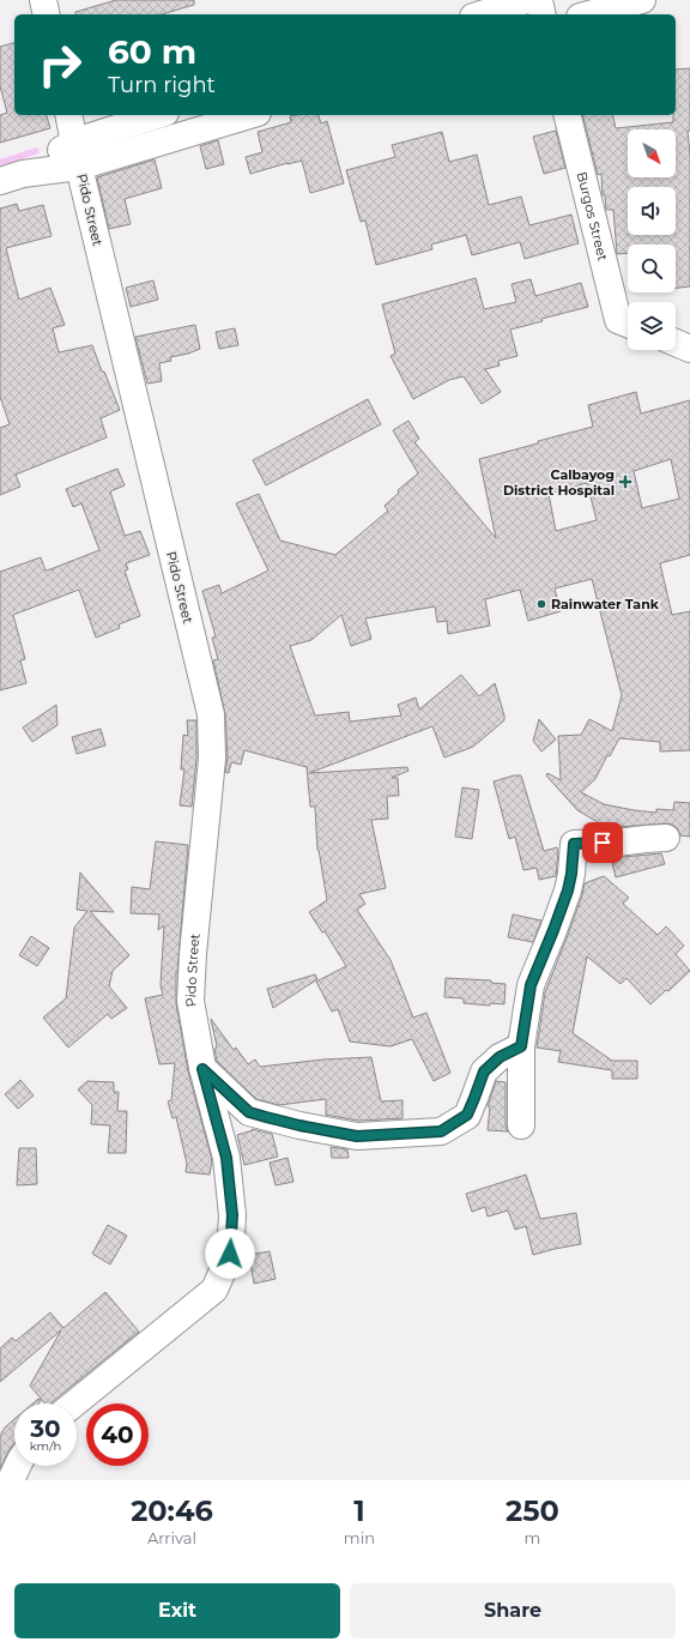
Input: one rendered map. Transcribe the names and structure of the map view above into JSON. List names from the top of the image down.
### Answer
{
  "streets": {
    "street": ["Pido Street", "Burgos Street"]
  },
  "places": {
    "health": ["Calbayog District Hospital"],
    "other": ["Rainwater Tank"]
  },
  "north": "bottom right",
  "page": {
    "turn": ["60 m", "Turn right"],
    "speed": "30 km/h",
    "limit": "40",
    "eta": [
      "20:46",
      "Arrival",
      "1",
      "min",
      "250",
      "m"
    ],
    "buttons": ["Exit", "Share"]
  }
}
